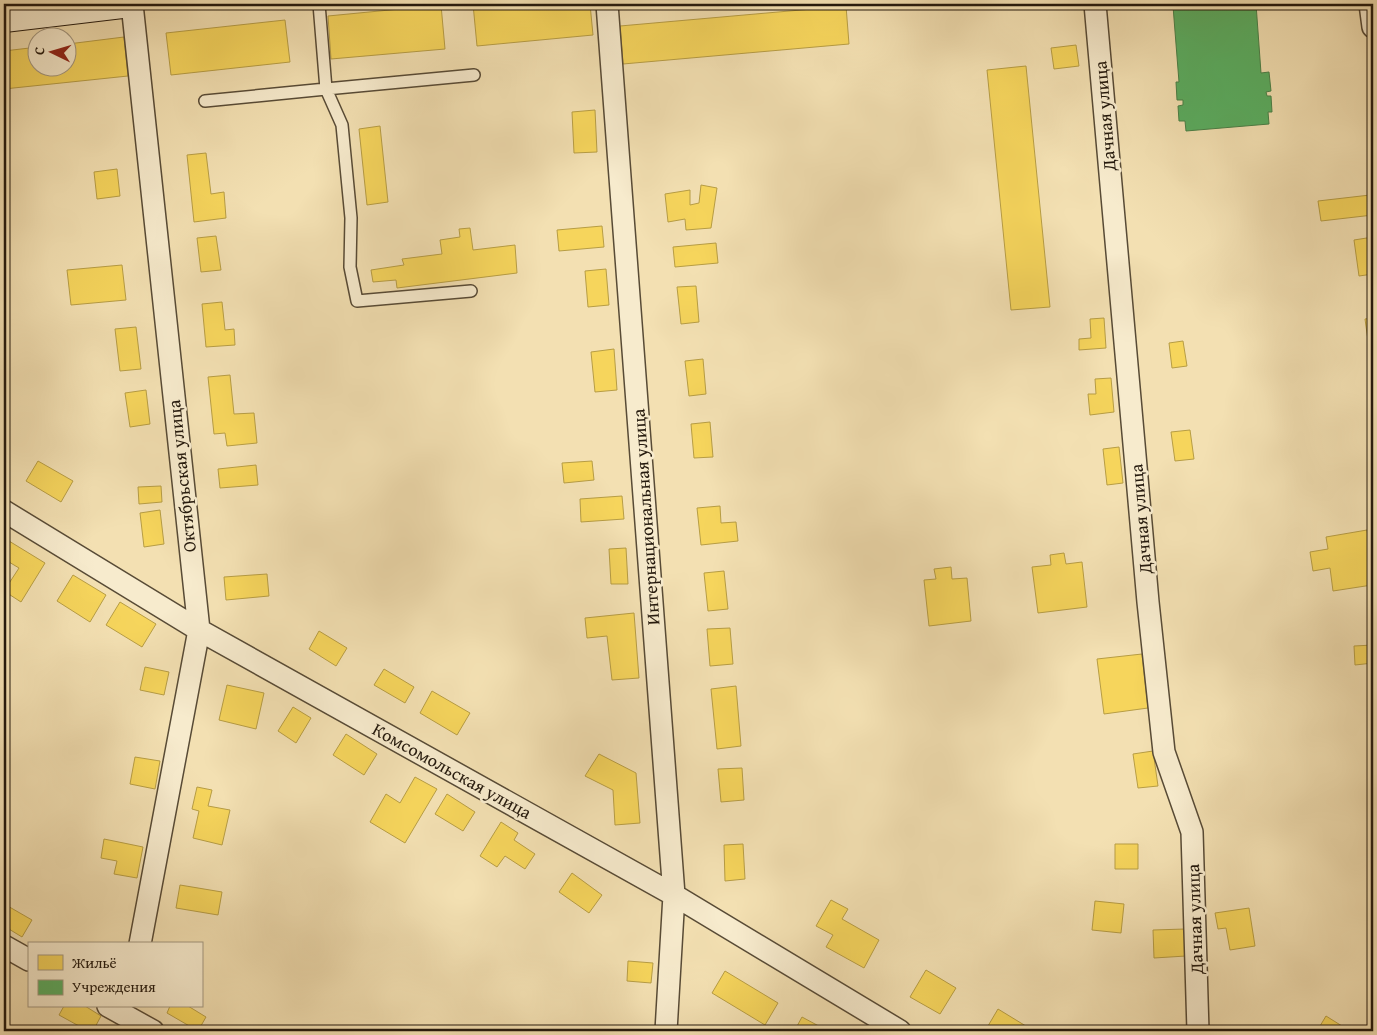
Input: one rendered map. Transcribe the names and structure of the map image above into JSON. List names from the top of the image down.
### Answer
{
  "streets": {
    "street": [
      "Дачная улица",
      "Октябрьская улица",
      "Интернациональная улица",
      "Комсомольская улица"
    ]
  },
  "crossings": [
    ["Октябрьская улица", "Комсомольская улица"],
    ["Интернациональная улица", "Комсомольская улица"]
  ],
  "legend": ["Жильё", "Учреждения"],
  "north": "left"
}
